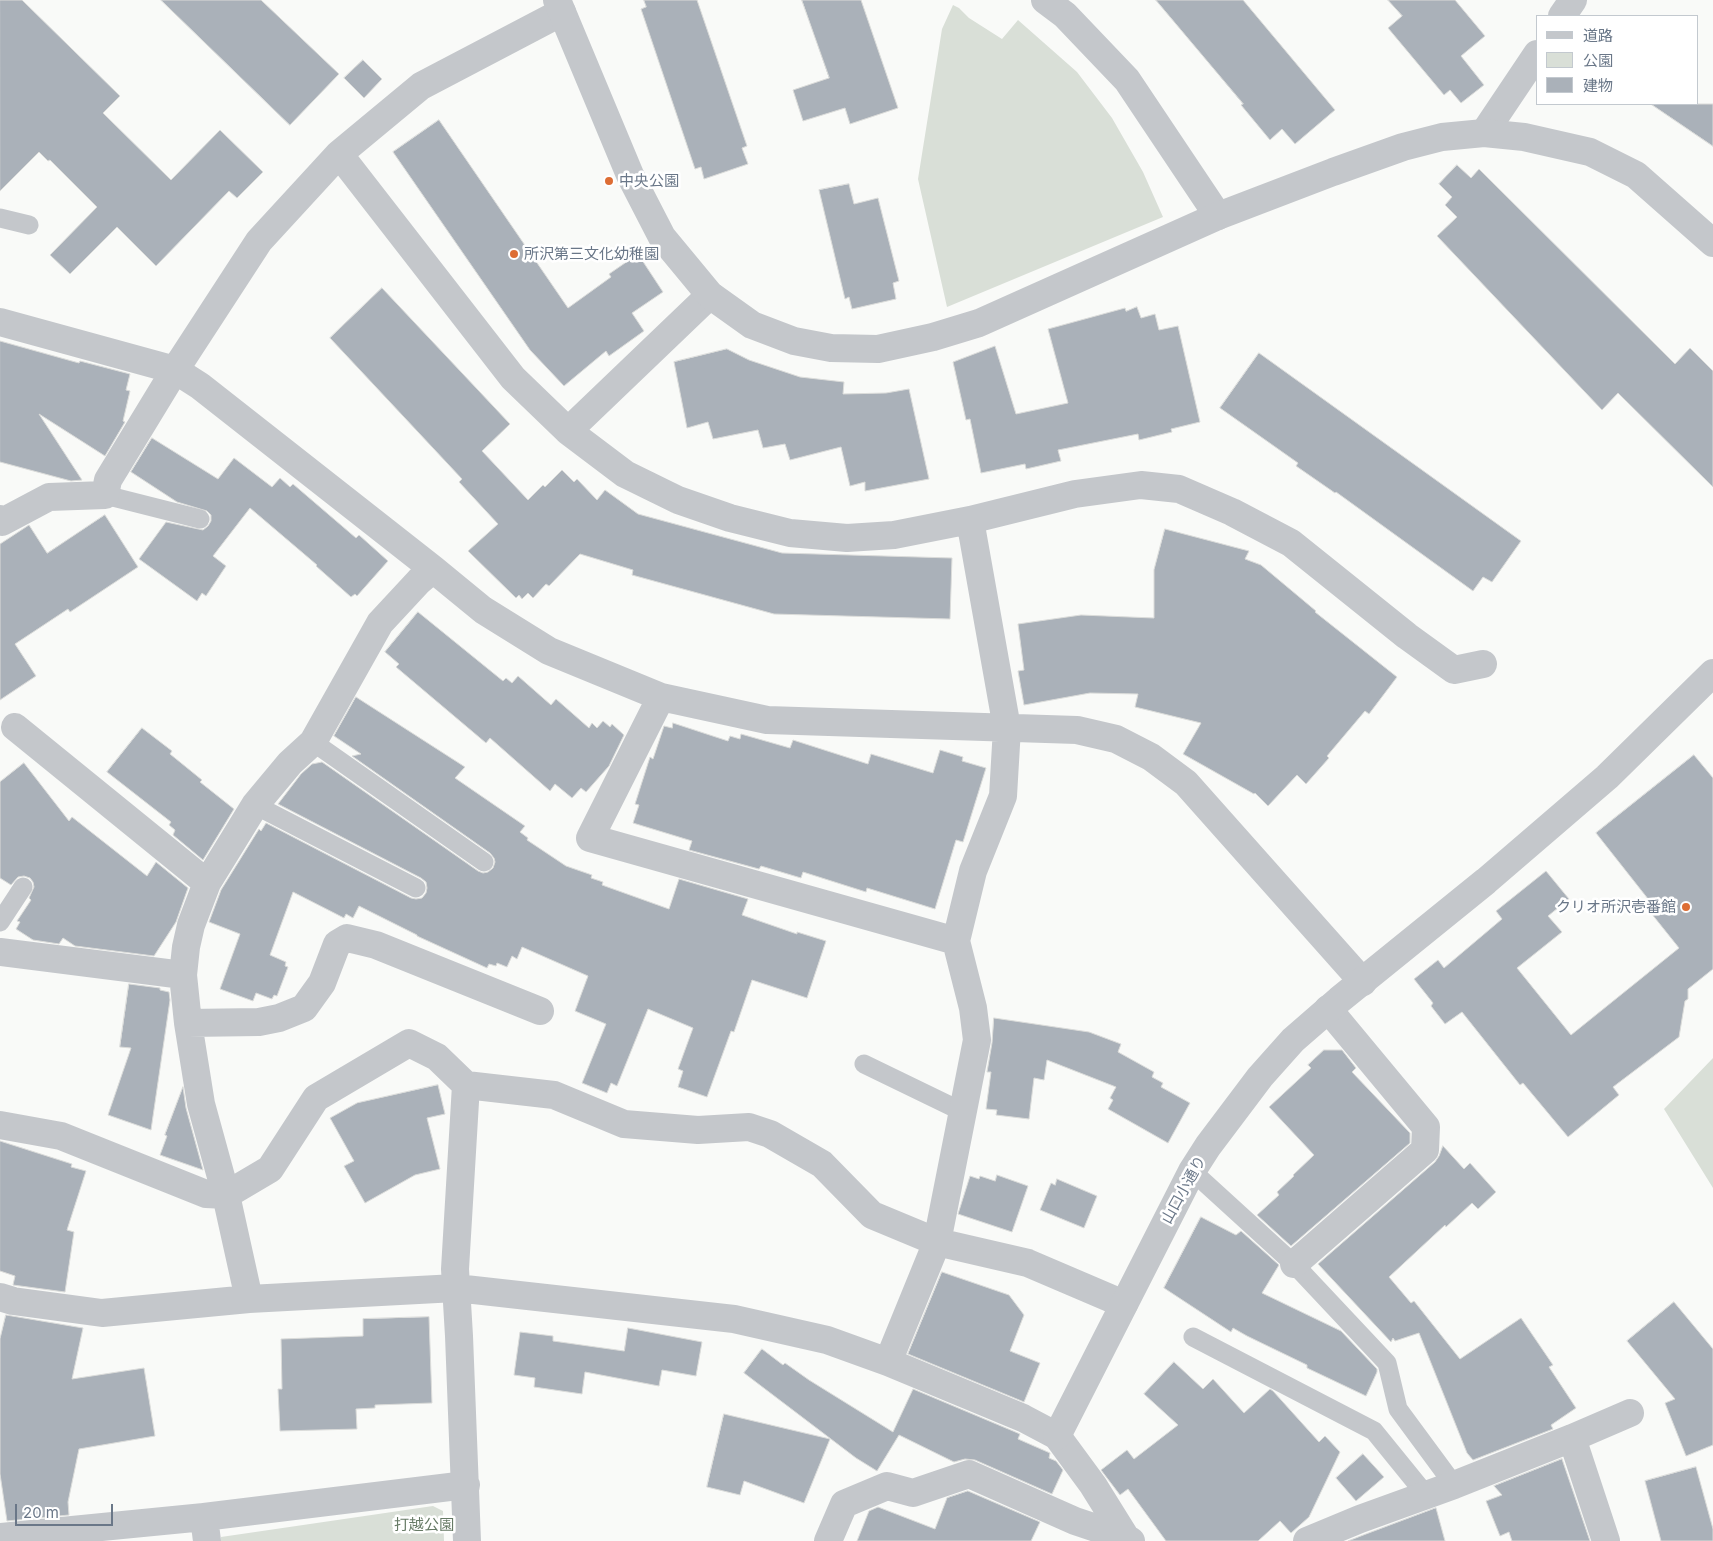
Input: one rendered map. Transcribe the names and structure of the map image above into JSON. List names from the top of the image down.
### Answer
{
  "streets": {
    "street": ["山口小通り"]
  },
  "parks": ["打越公園"],
  "places": ["中央公園", "所沢第三文化幼稚園", "クリオ所沢壱番館"],
  "legend": ["道路", "公園", "建物"],
  "scale_bar": "20 m"
}
